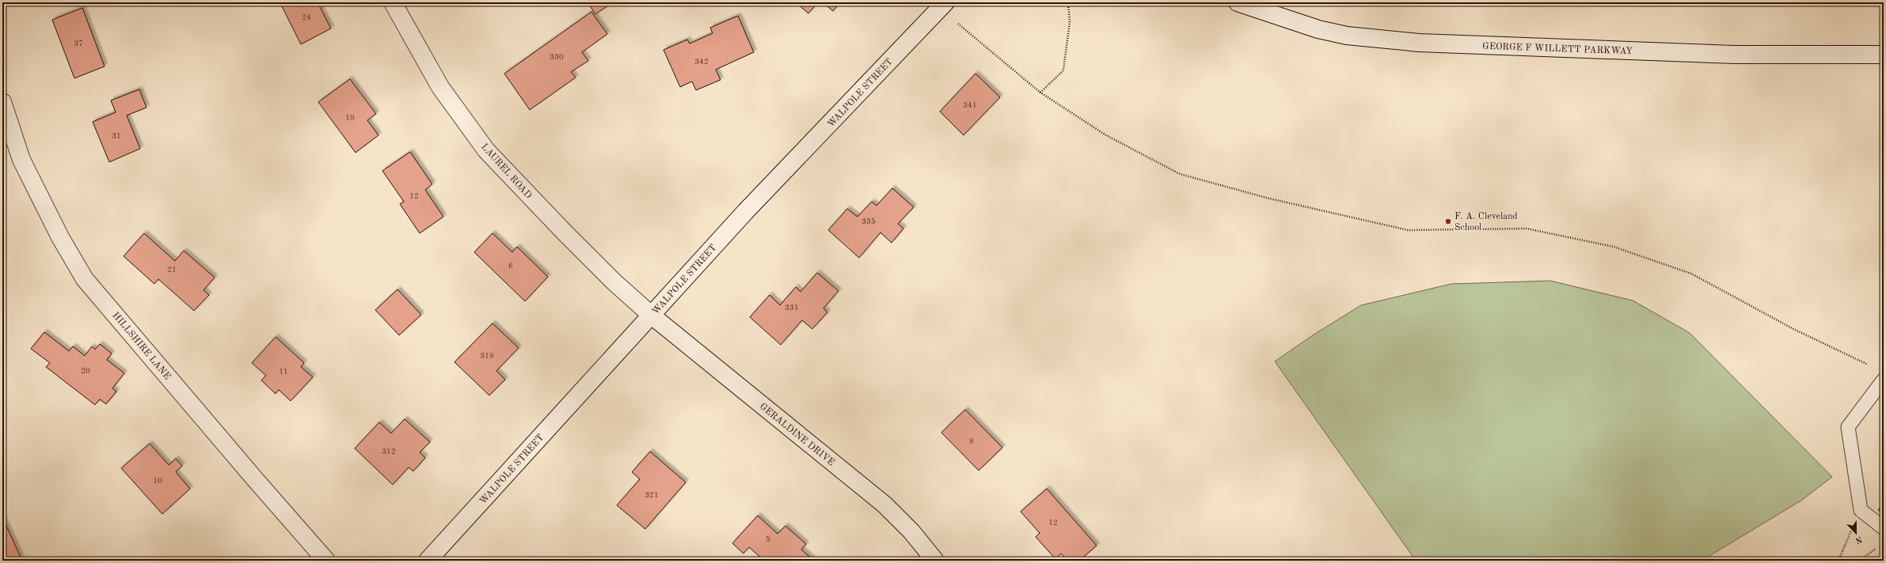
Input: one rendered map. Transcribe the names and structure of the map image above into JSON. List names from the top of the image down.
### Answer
{
  "streets": {
    "street": [
      "GEORGE F WILLETT PARKWAY",
      "WALPOLE STREET",
      "LAUREL ROAD",
      "HILLSHIRE LANE",
      "GERALDINE DRIVE"
    ]
  },
  "crossings": [
    ["WALPOLE STREET", "LAUREL ROAD"],
    ["WALPOLE STREET", "GERALDINE DRIVE"],
    ["LAUREL ROAD", "GERALDINE DRIVE"]
  ],
  "places": ["F. A. Cleveland School"],
  "house_numbers": [
    "24",
    "37",
    "330",
    "342",
    "341",
    "18",
    "31",
    "12",
    "335",
    "6",
    "21",
    "331",
    "318",
    "20",
    "11",
    "8",
    "312",
    "10",
    "321",
    "12",
    "5"
  ],
  "north": "bottom"
}
